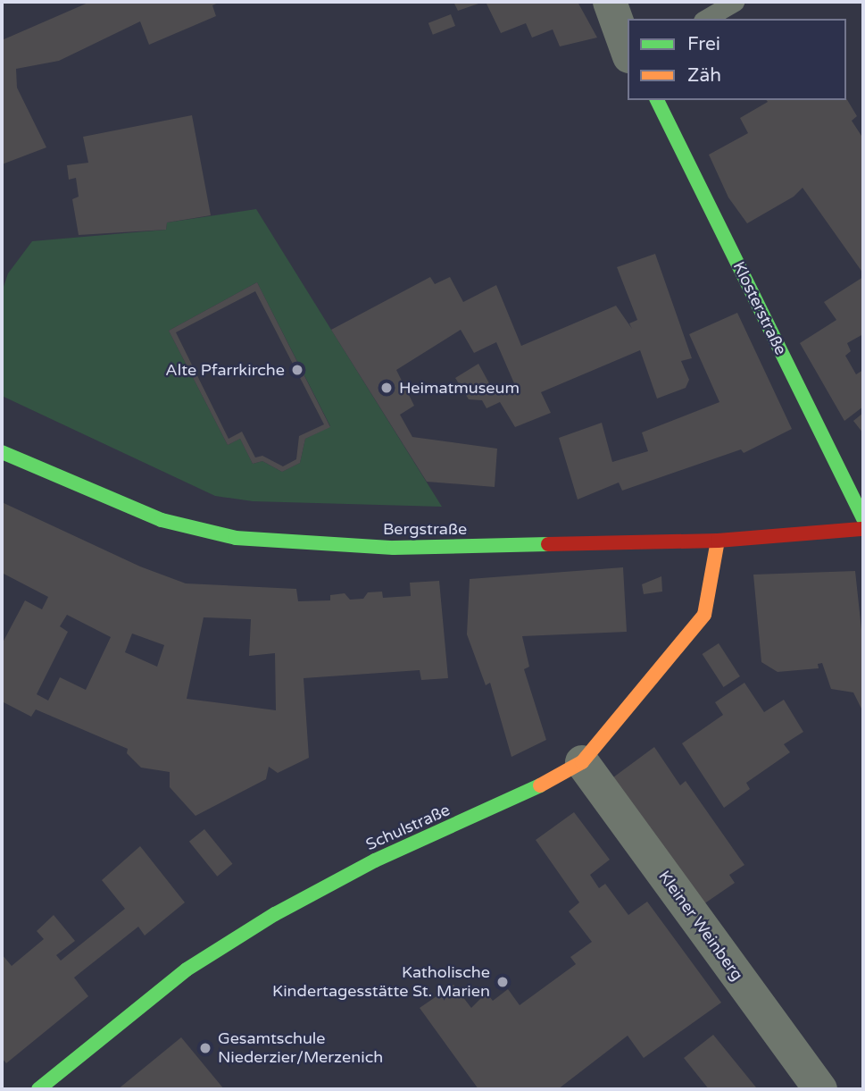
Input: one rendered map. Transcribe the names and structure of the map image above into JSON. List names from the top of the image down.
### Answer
{
  "streets": {
    "street": [
      "Klosterstraße",
      "Bergstraße",
      "Schulstraße",
      "Kleiner Weinberg"
    ]
  },
  "crossings": [
    ["Bergstraße", "Schulstraße"],
    ["Schulstraße", "Kleiner Weinberg"]
  ],
  "places": [
    "Alte Pfarrkirche",
    "Heimatmuseum",
    "Katholische Kindertagesstätte St. Marien",
    "Gesamtschule Niederzier/Merzenich"
  ],
  "legend": ["Frei", "Zäh"]
}
